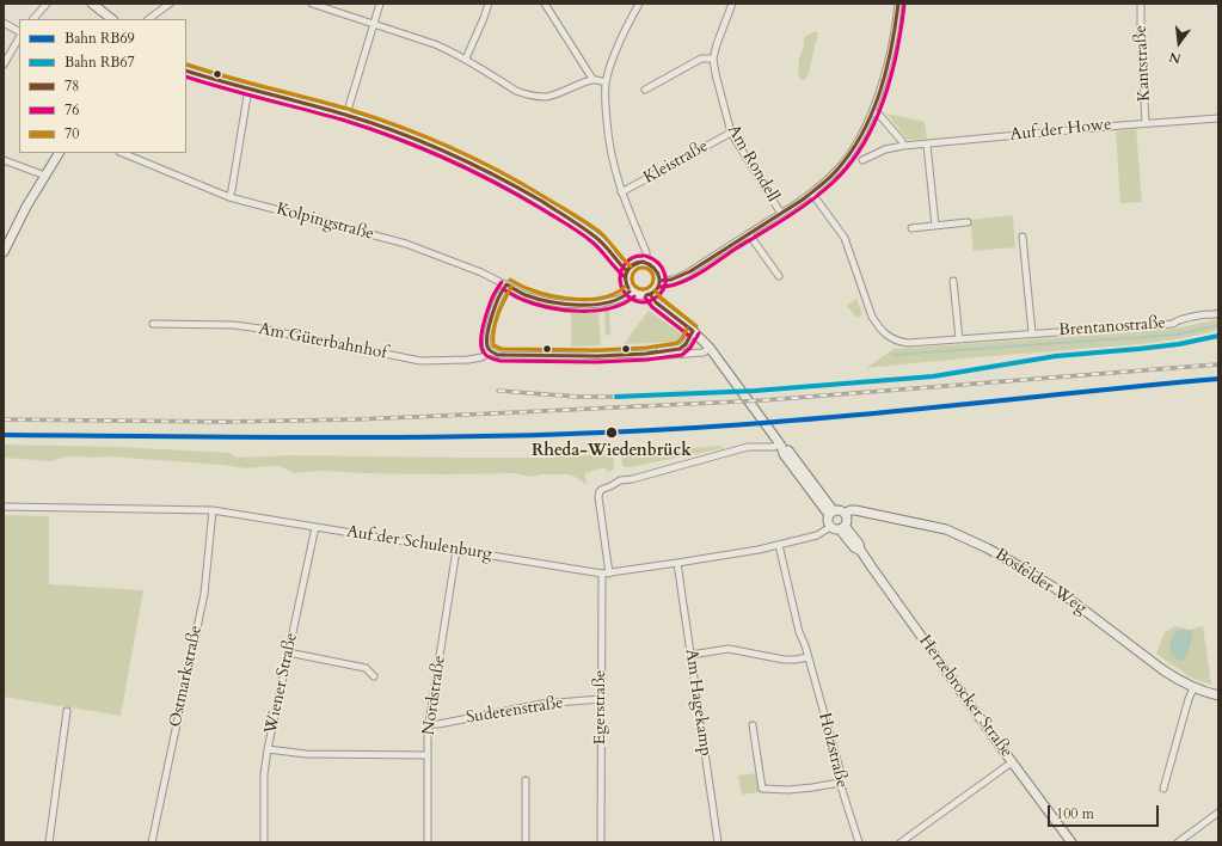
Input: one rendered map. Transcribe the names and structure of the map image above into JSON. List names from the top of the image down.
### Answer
{
  "streets": {
    "main road": ["Bosfelder Weg", "Herzebrocker Straße"],
    "street": [
      "Kantstraße",
      "Auf der Howe",
      "Kleistraße",
      "Am Rondell",
      "Kolpingstraße",
      "Brentanostraße",
      "Am Güterbahnhof",
      "Auf der Schulenburg",
      "Ostmarkstraße",
      "Wiener Straße",
      "Nordstraße",
      "Am Hagekamp",
      "Egerstraße",
      "Sudetenstraße",
      "Holzstraße"
    ]
  },
  "crossings": [
    ["Kantstraße", "Auf der Howe"],
    ["Kleistraße", "Am Rondell"],
    ["Auf der Schulenburg", "Bosfelder Weg"],
    ["Auf der Schulenburg", "Ostmarkstraße"],
    ["Auf der Schulenburg", "Wiener Straße"],
    ["Auf der Schulenburg", "Nordstraße"],
    ["Auf der Schulenburg", "Herzebrocker Straße"],
    ["Auf der Schulenburg", "Am Hagekamp"],
    ["Auf der Schulenburg", "Egerstraße"],
    ["Auf der Schulenburg", "Holzstraße"],
    ["Bosfelder Weg", "Herzebrocker Straße"],
    ["Nordstraße", "Sudetenstraße"],
    ["Egerstraße", "Sudetenstraße"]
  ],
  "places": ["Rheda-Wiedenbrück"],
  "lines": [
    "transit line 78",
    "transit line 76",
    "transit line 70",
    "rail line RB67",
    "rail line RB69"
  ],
  "legend": [
    "Bahn RB69",
    "Bahn RB67",
    "78",
    "76",
    "70"
  ],
  "scale_bar": "100 m",
  "north": "bottom"
}
